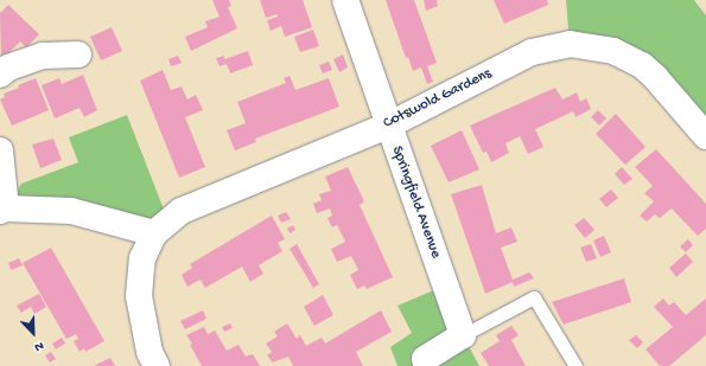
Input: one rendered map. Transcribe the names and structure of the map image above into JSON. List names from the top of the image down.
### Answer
{
  "streets": {
    "street": ["Cotswold Gardens", "Springfield Avenue"]
  },
  "crossings": [
    ["Cotswold Gardens", "Springfield Avenue"]
  ],
  "north": "bottom right"
}
